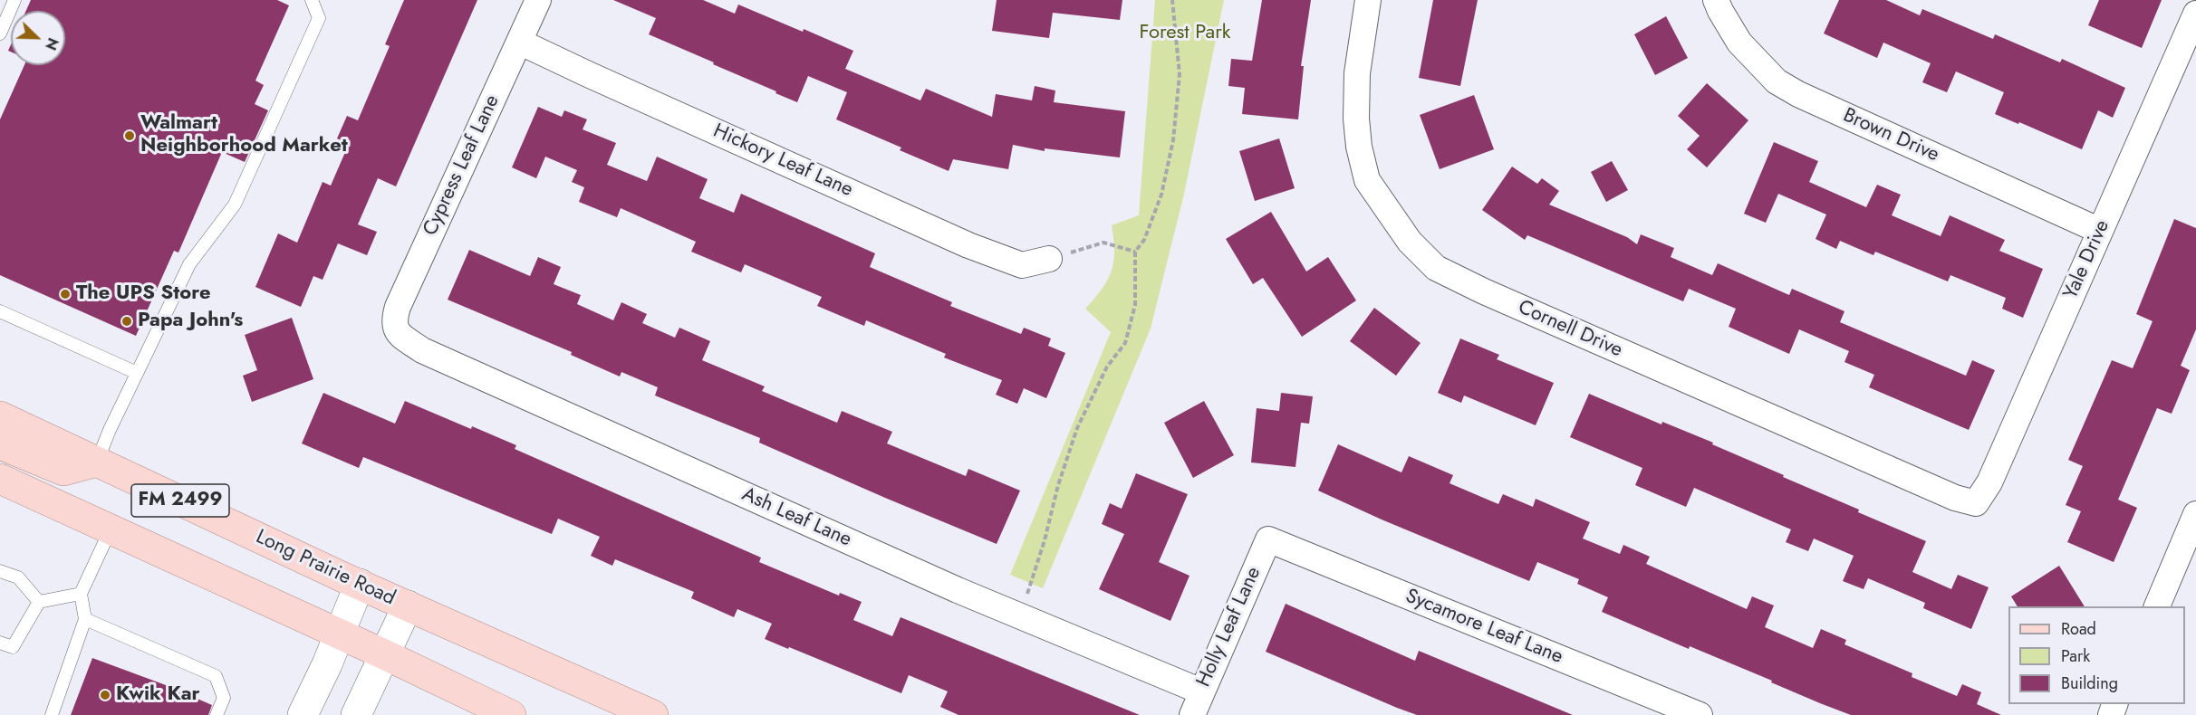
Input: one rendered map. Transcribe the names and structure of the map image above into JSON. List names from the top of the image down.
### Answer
{
  "streets": {
    "main road": ["FM 2499", "Long Prairie Road"],
    "street": [
      "Brown Drive",
      "Hickory Leaf Lane",
      "Cypress Leaf Lane",
      "Yale Drive",
      "Cornell Drive",
      "Ash Leaf Lane",
      "Holly Leaf Lane",
      "Sycamore Leaf Lane"
    ]
  },
  "crossings": [
    ["Brown Drive", "Yale Drive"],
    ["Hickory Leaf Lane", "Cypress Leaf Lane"],
    ["Cypress Leaf Lane", "Ash Leaf Lane"],
    ["Yale Drive", "Cornell Drive"],
    ["Ash Leaf Lane", "Holly Leaf Lane"],
    ["Holly Leaf Lane", "Sycamore Leaf Lane"]
  ],
  "parks": ["Forest Park"],
  "places": [
    "Walmart Neighborhood Market",
    "The UPS Store",
    "Papa John's",
    "Kwik Kar"
  ],
  "legend": ["Road", "Park", "Building"],
  "north": "bottom right"
}
